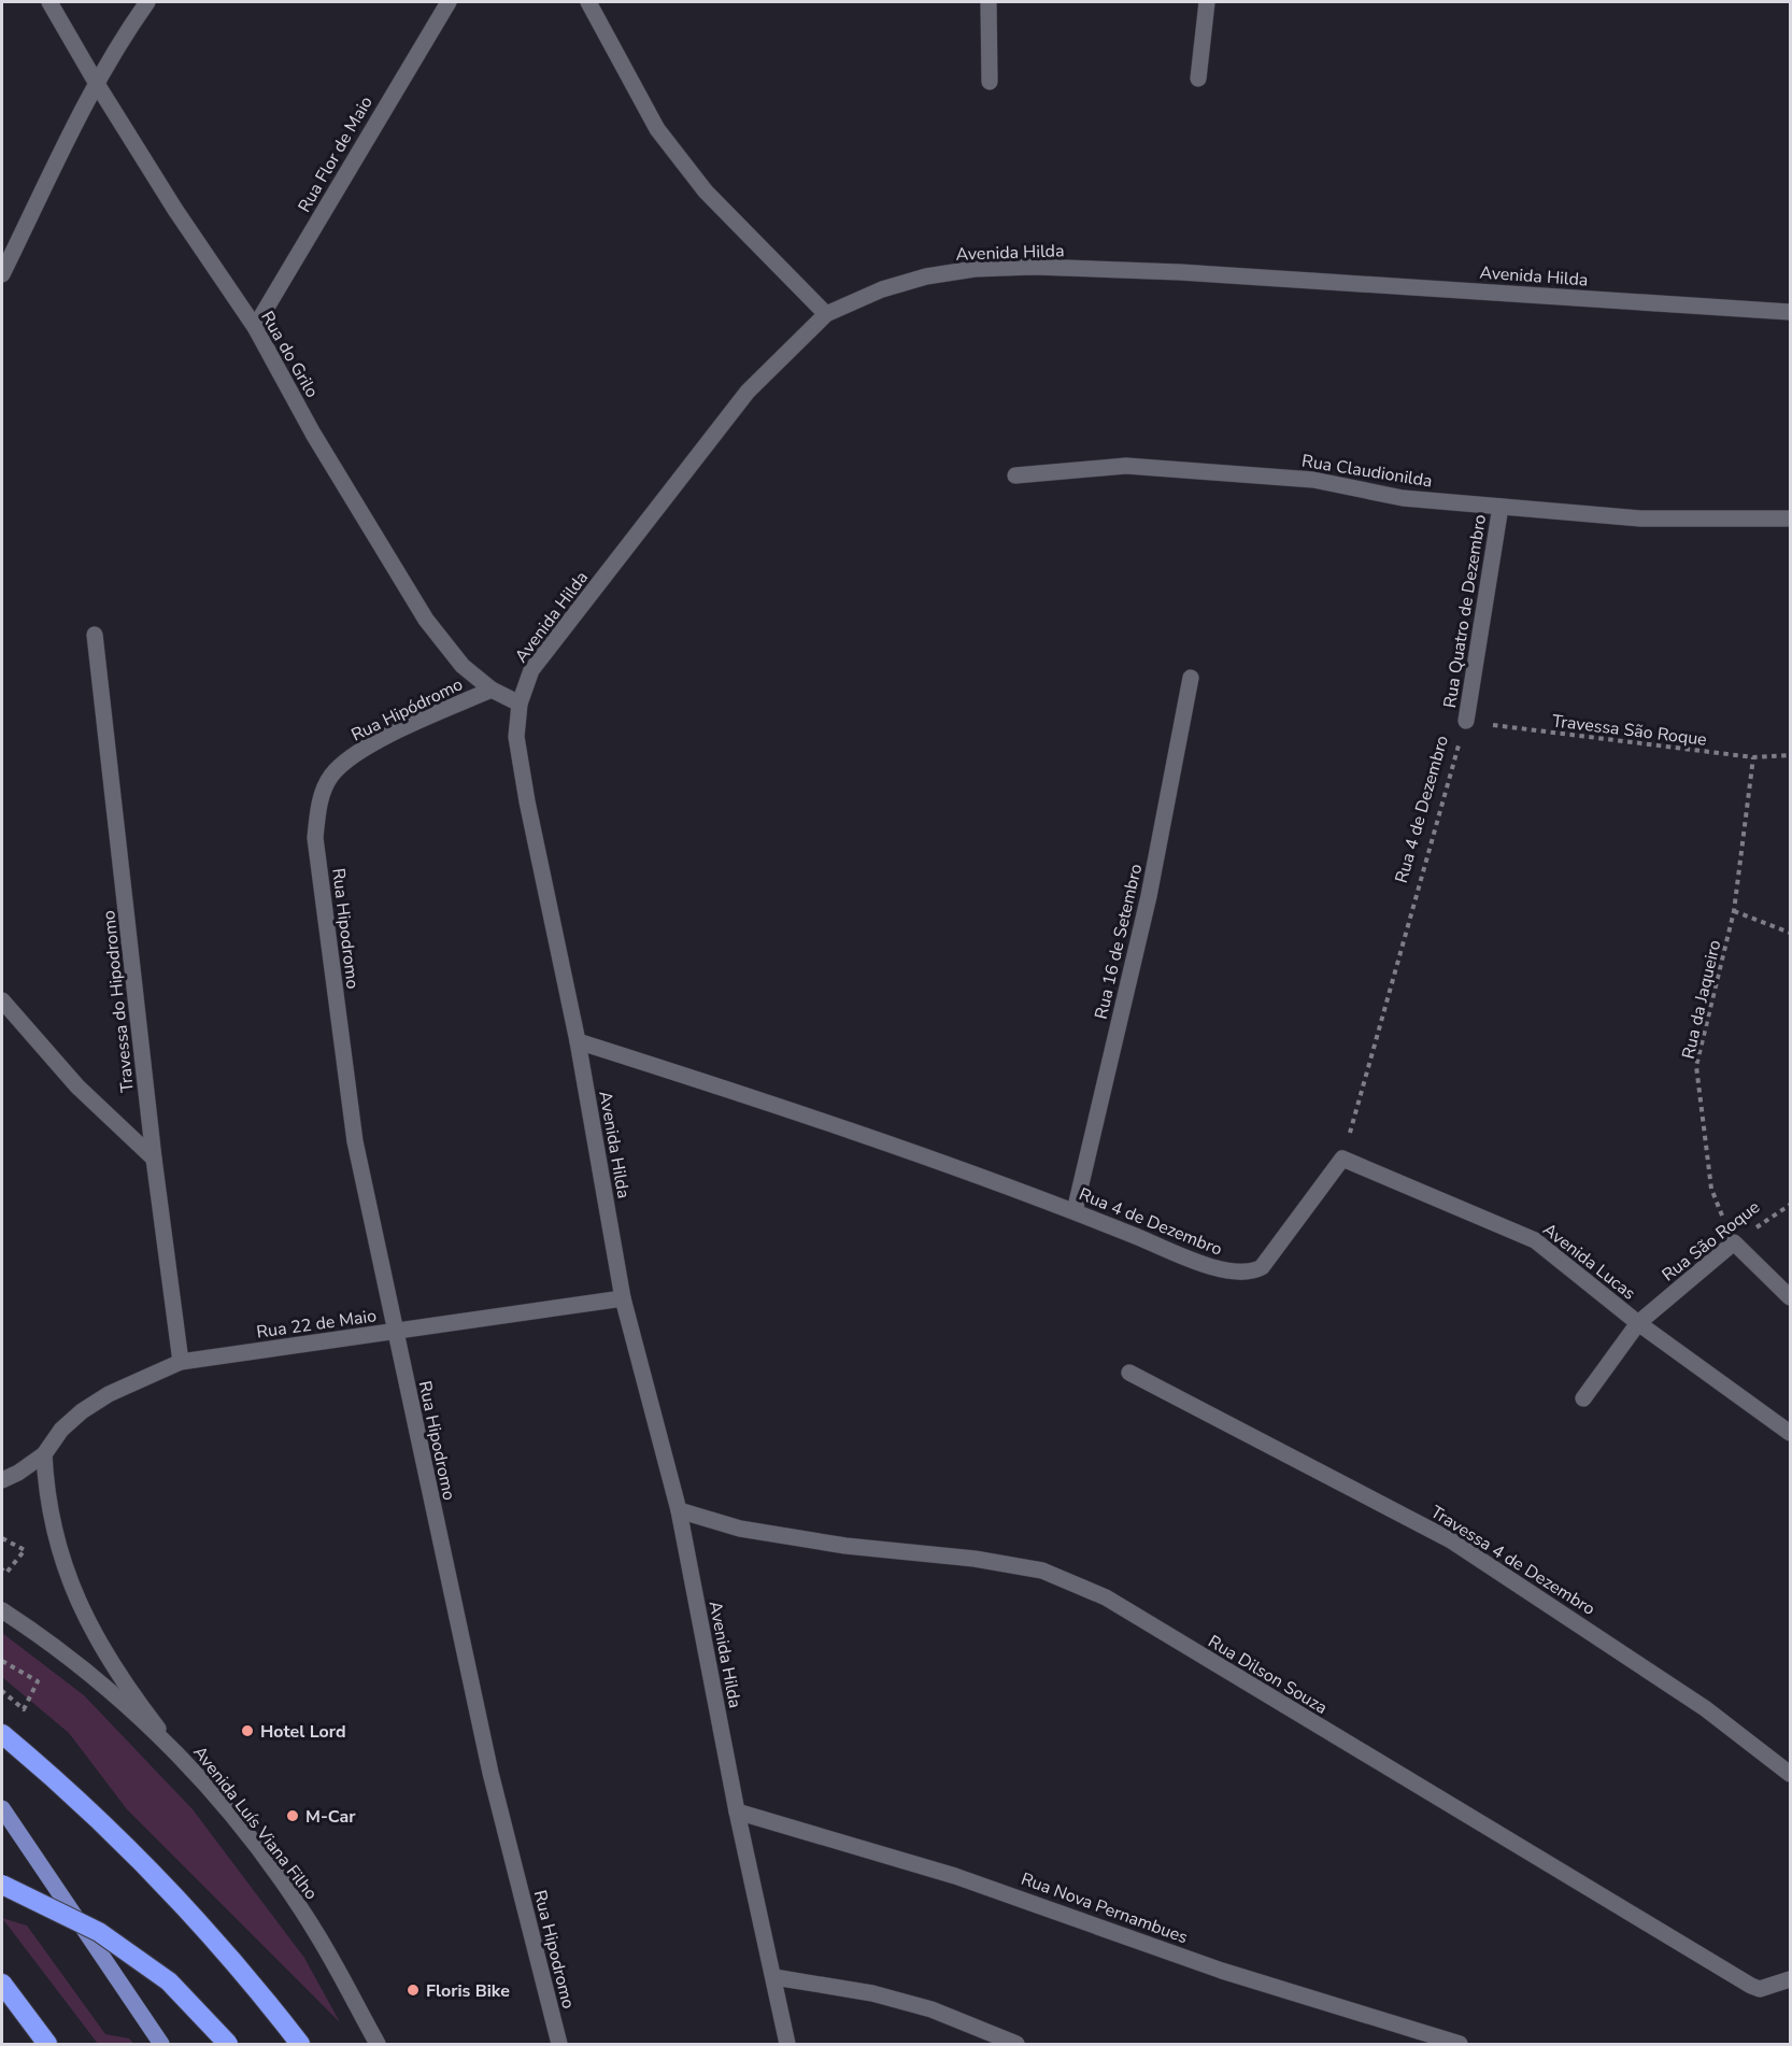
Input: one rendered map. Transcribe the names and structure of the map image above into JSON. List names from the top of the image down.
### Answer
{
  "streets": {
    "street": [
      "Rua Flor de Maio",
      "Avenida Hilda",
      "Rua do Grilo",
      "Rua Claudionilda",
      "Rua Quatro de Dezembro",
      "Rua Hipódromo",
      "Rua 4 de Dezembro",
      "Rua Hipodromo",
      "Rua 16 de Setembro",
      "Travessa do Hipodromo",
      "Rua São Roque",
      "Avenida Lucas",
      "Rua 22 de Maio",
      "Travessa 4 de Dezembro",
      "Rua Dilson Souza",
      "Avenida Luís Viana Filho",
      "Rua Nova Pernambues"
    ],
    "path": ["Travessa São Roque", "Rua da Jaqueiro"]
  },
  "crossings": [
    ["Rua Flor de Maio", "Rua do Grilo"],
    ["Avenida Hilda", "Rua do Grilo"],
    ["Avenida Hilda", "Rua 4 de Dezembro"],
    ["Avenida Hilda", "Rua 22 de Maio"],
    ["Avenida Hilda", "Rua Dilson Souza"],
    ["Avenida Hilda", "Rua Nova Pernambues"],
    ["Rua do Grilo", "Rua Hipódromo"],
    ["Rua Claudionilda", "Rua Quatro de Dezembro"],
    ["Rua Quatro de Dezembro", "Travessa São Roque"],
    ["Rua Quatro de Dezembro", "Rua 4 de Dezembro"],
    ["Rua Hipódromo", "Rua Hipodromo"],
    ["Travessa São Roque", "Rua 4 de Dezembro"],
    ["Travessa São Roque", "Rua da Jaqueiro"],
    ["Rua 4 de Dezembro", "Rua 16 de Setembro"],
    ["Rua 4 de Dezembro", "Avenida Lucas"],
    ["Rua Hipodromo", "Rua 22 de Maio"],
    ["Rua da Jaqueiro", "Rua São Roque"],
    ["Travessa do Hipodromo", "Rua 22 de Maio"],
    ["Rua São Roque", "Avenida Lucas"]
  ],
  "places": ["Hotel Lord", "M-Car", "Floris Bike"]
}
